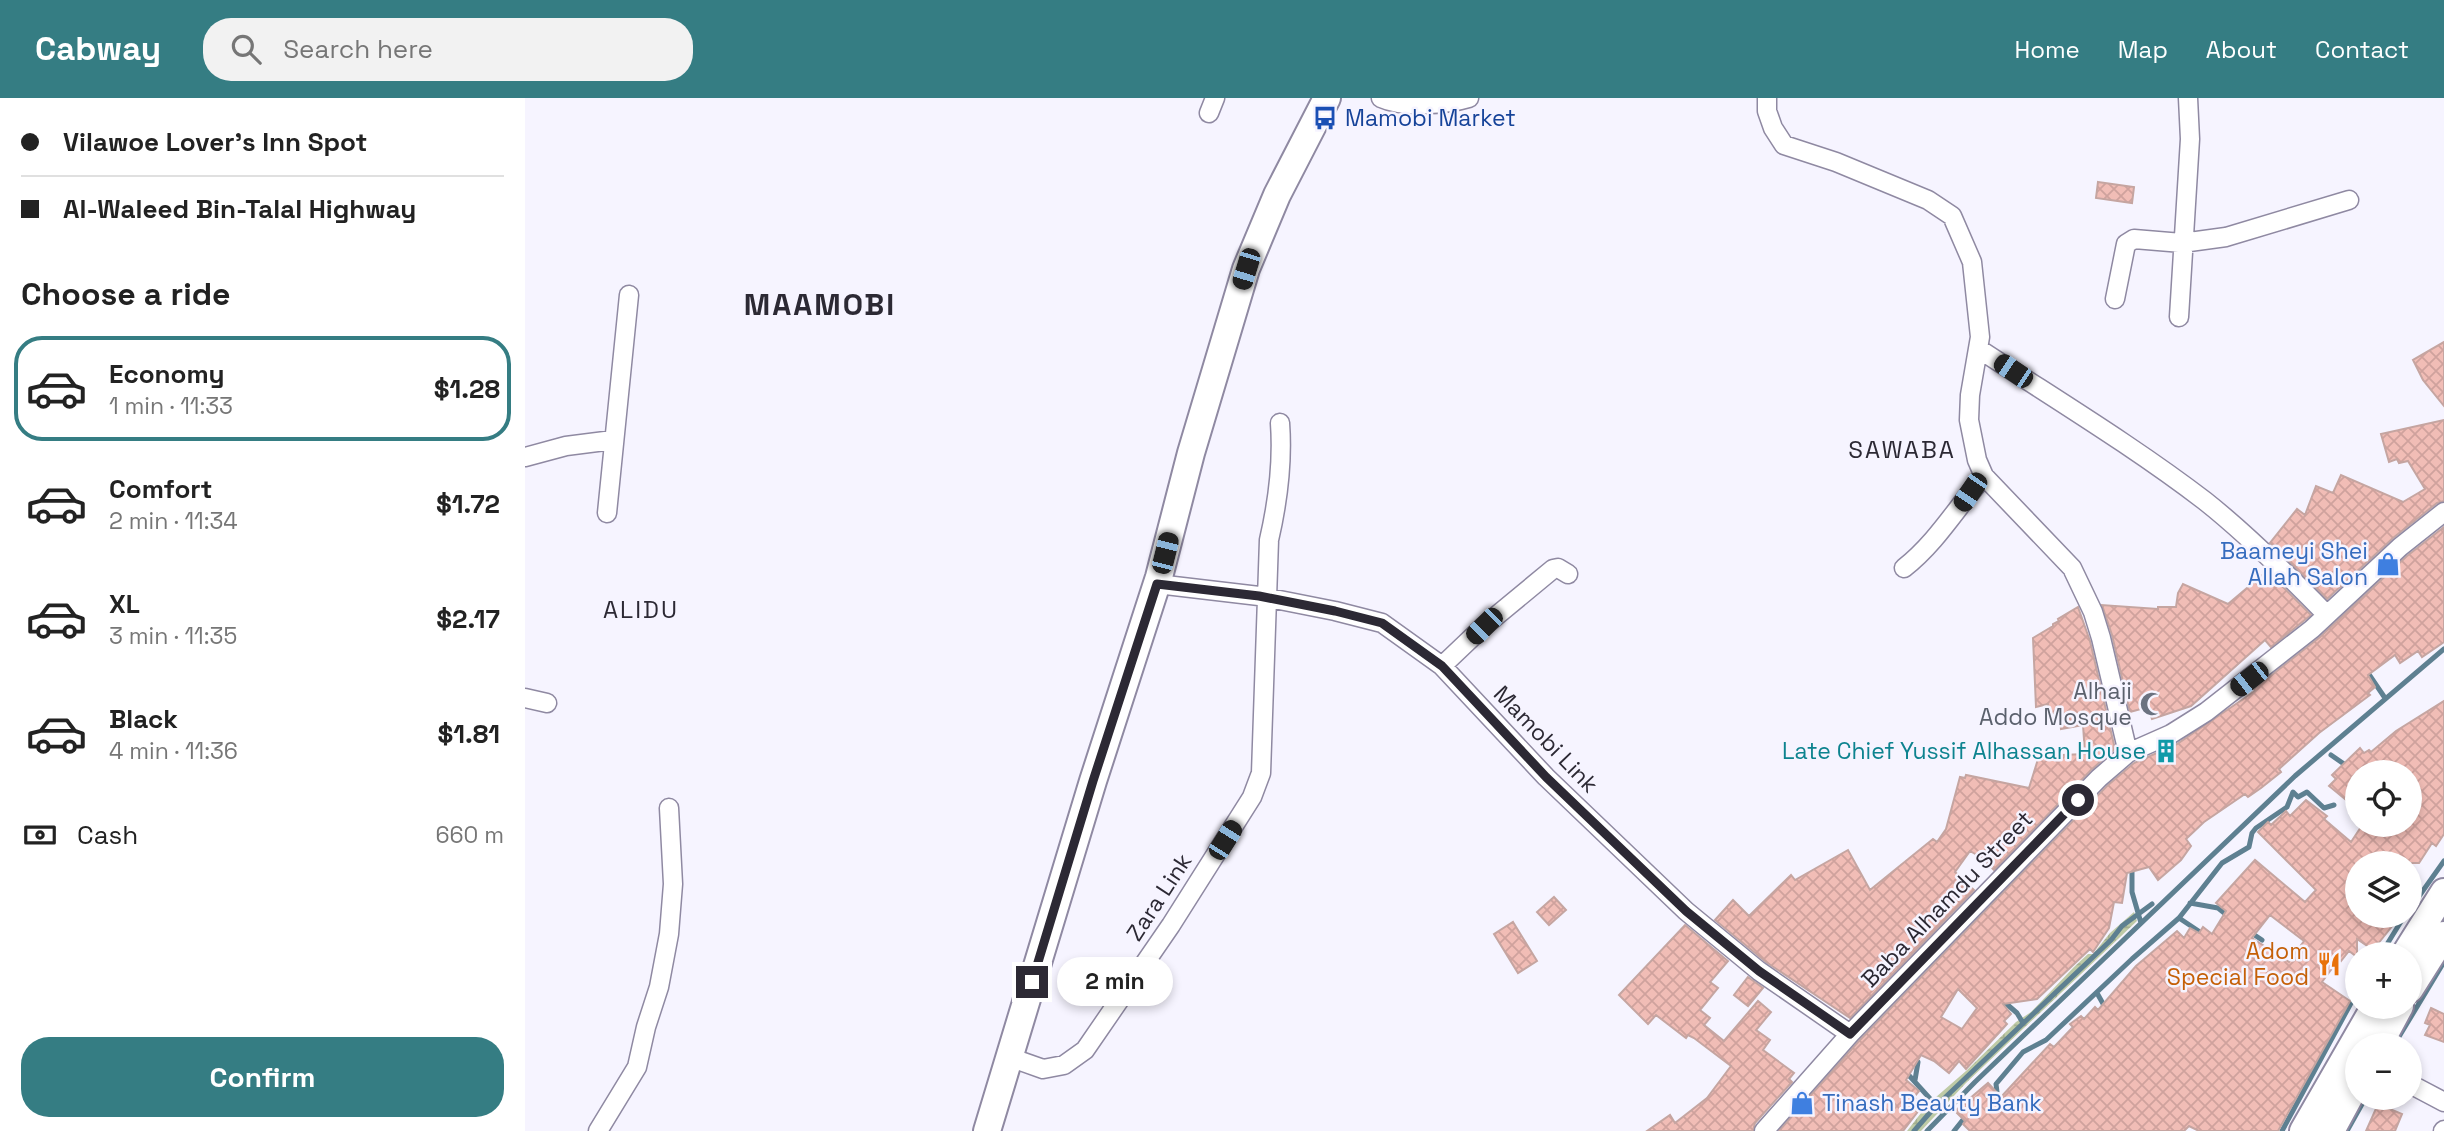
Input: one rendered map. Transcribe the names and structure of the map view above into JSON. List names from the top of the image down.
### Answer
{
  "streets": {
    "street": ["Mamobi Link", "Zara Link", "Baba Alhamdu Street"]
  },
  "crossings": [
    ["Mamobi Link", "Zara Link"],
    ["Mamobi Link", "Baba Alhamdu Street"]
  ],
  "districts": ["MAAMOBI", "SAWABA", "ALIDU"],
  "places": {
    "bus stop": ["Mamobi Market"],
    "shop": ["Baameyi Shei Allah Salon", "Tinash Beauty Bank"],
    "mosque": ["Alhaji Addo Mosque"],
    "building": ["Late Chief Yussif Alhassan House"],
    "restaurant": ["Adom Special Food"]
  },
  "page": {
    "header": "Cabway",
    "search": "Search here",
    "nav": [
      "Home",
      "Map",
      "About",
      "Contact"
    ],
    "banner": ["Vilawoe Lover's Inn Spot", "Al-Waleed Bin-Talal Highway"],
    "heading": "Choose a ride",
    "list": [
      {
        "name": "Economy",
        "note": "1 min · 11:33",
        "value": "$1.28"
      },
      {
        "name": "Comfort",
        "note": "2 min · 11:34",
        "value": "$1.72"
      },
      {
        "name": "XL",
        "note": "3 min · 11:35",
        "value": "$2.17"
      },
      {
        "name": "Black",
        "note": "4 min · 11:36",
        "value": "$1.81"
      }
    ],
    "map_buttons": ["+", "−"],
    "pay": ["Cash", "660 m"],
    "bubble": "2 min",
    "buttons": "Confirm"
  }
}
